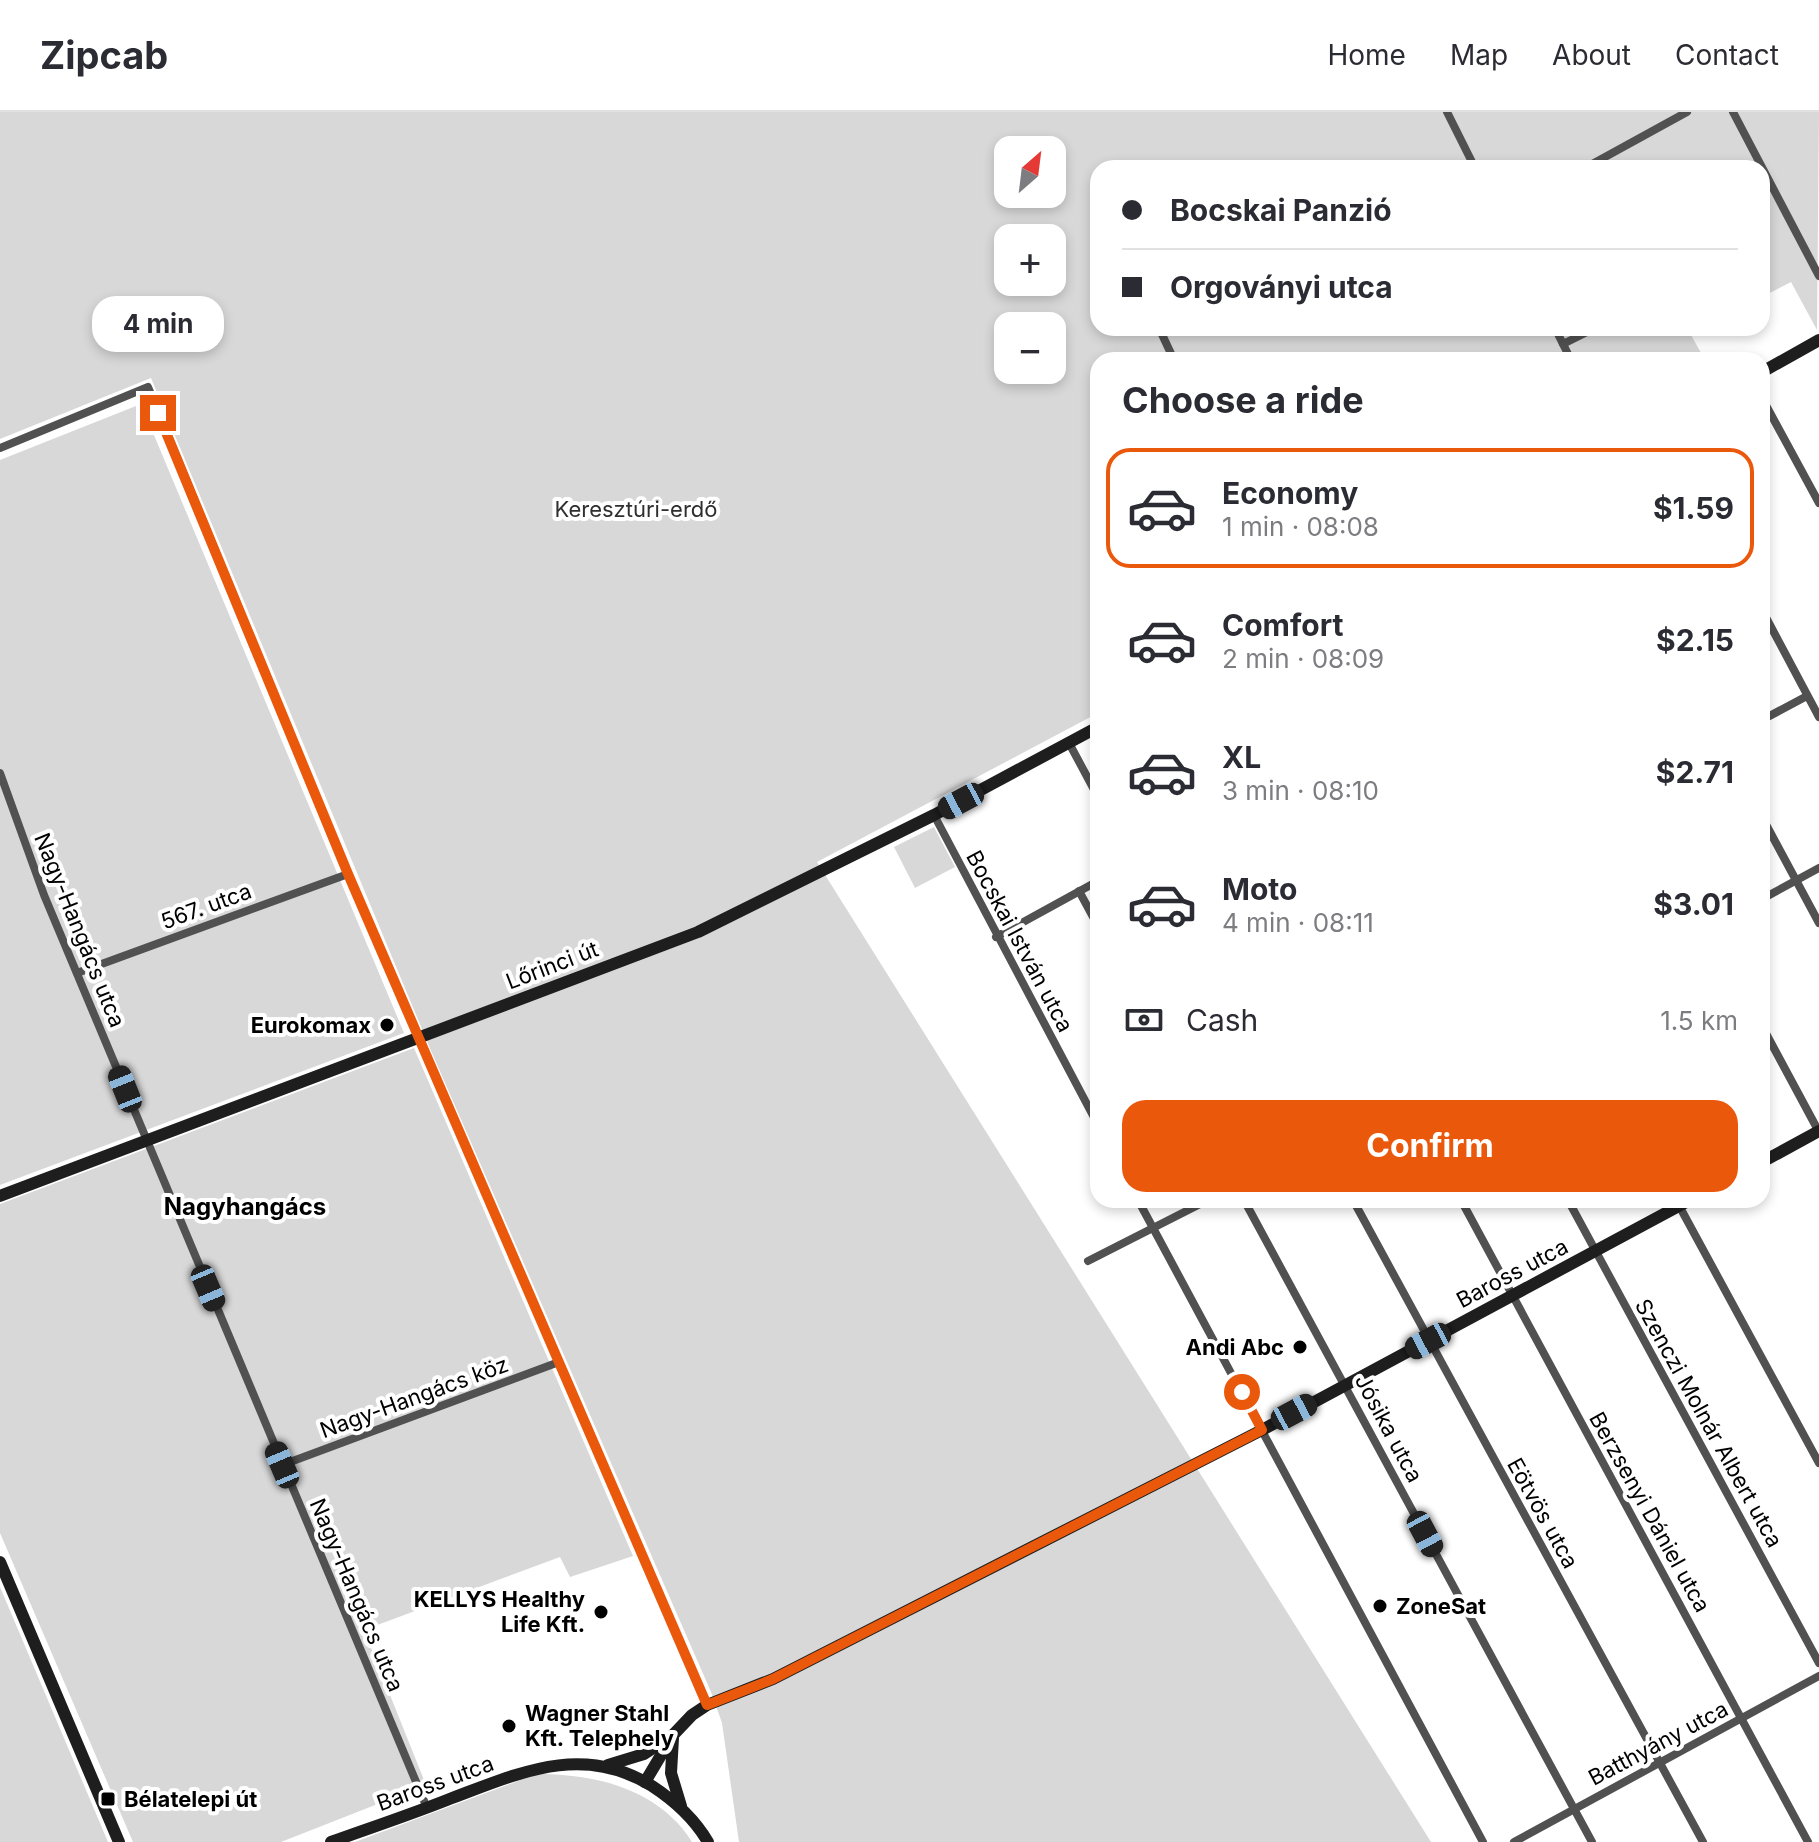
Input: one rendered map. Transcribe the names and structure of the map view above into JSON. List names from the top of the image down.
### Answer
{
  "streets": {
    "street": [
      "567. utca",
      "Nagy-Hangács utca",
      "Bocskai István utca",
      "Lőrinci út",
      "Baross utca",
      "Nagy-Hangács köz",
      "Szenczi Molnár Albert utca",
      "Jósika utca",
      "Berzsenyi Dániel utca",
      "Eötvös utca",
      "Batthyány utca"
    ]
  },
  "crossings": [
    ["567. utca", "Nagy-Hangács utca"],
    ["Nagy-Hangács utca", "Lőrinci út"],
    ["Nagy-Hangács utca", "Baross utca"],
    ["Nagy-Hangács utca", "Nagy-Hangács köz"],
    ["Bocskai István utca", "Lőrinci út"],
    ["Baross utca", "Szenczi Molnár Albert utca"],
    ["Baross utca", "Jósika utca"],
    ["Baross utca", "Berzsenyi Dániel utca"],
    ["Baross utca", "Eötvös utca"],
    ["Jósika utca", "Batthyány utca"],
    ["Berzsenyi Dániel utca", "Batthyány utca"],
    ["Eötvös utca", "Batthyány utca"]
  ],
  "districts": ["Nagyhangács"],
  "parks": ["Keresztúri-erdő"],
  "places": {
    "other": [
      "Eurokomax",
      "Andi Abc",
      "ZoneSat",
      "KELLYS Healthy Life Kft.",
      "Wagner Stahl Kft. Telephely"
    ],
    "transit": ["Bélatelepi út"]
  },
  "north": "top right",
  "page": {
    "header": "Zipcab",
    "nav": [
      "Home",
      "Map",
      "About",
      "Contact"
    ],
    "map_buttons": ["+", "−"],
    "banner": ["Bocskai Panzió", "Orgoványi utca"],
    "bubble": "4 min",
    "heading": "Choose a ride",
    "list": [
      {
        "name": "Economy",
        "note": "1 min · 08:08",
        "value": "$1.59"
      },
      {
        "name": "Comfort",
        "note": "2 min · 08:09",
        "value": "$2.15"
      },
      {
        "name": "XL",
        "note": "3 min · 08:10",
        "value": "$2.71"
      },
      {
        "name": "Moto",
        "note": "4 min · 08:11",
        "value": "$3.01"
      }
    ],
    "pay": ["Cash", "1.5 km"],
    "buttons": "Confirm"
  }
}
